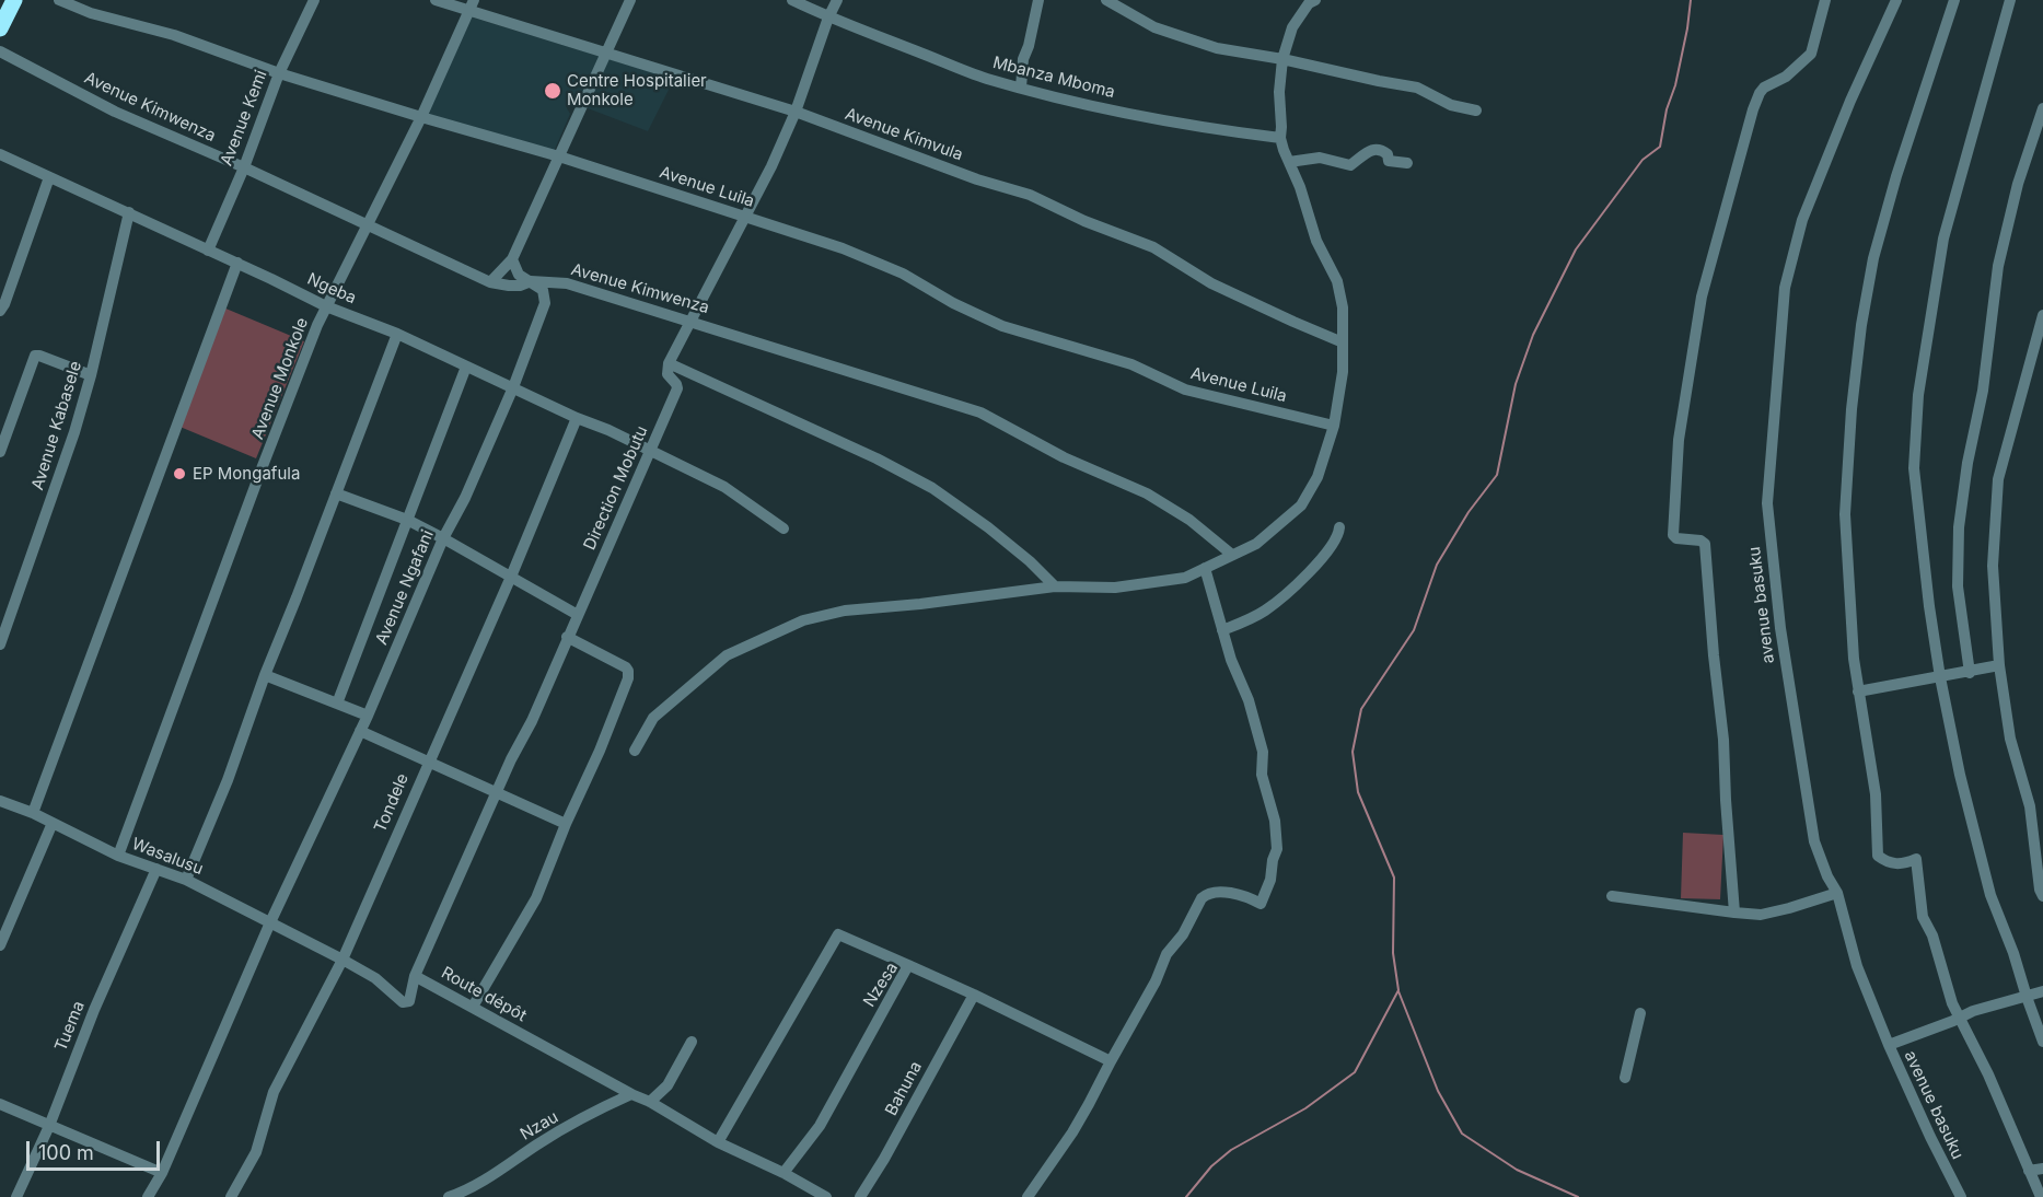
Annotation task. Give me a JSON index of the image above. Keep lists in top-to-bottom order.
{
  "streets": {
    "street": [
      "Mbanza Mboma",
      "Avenue Kimwenza",
      "Avenue Kemi",
      "Avenue Kimvula",
      "Avenue Luila",
      "Ngeba",
      "Avenue Monkole",
      "Avenue Kabasele",
      "Direction Mobutu",
      "Avenue Ngafani",
      "avenue basuku",
      "Tondele",
      "Wasalusu",
      "Nzesa",
      "Route dépôt",
      "Tuema",
      "Bahuna",
      "Nzau"
    ]
  },
  "crossings": [
    ["Avenue Kimwenza", "Avenue Kemi"],
    ["Avenue Kimwenza", "Avenue Monkole"],
    ["Avenue Kimwenza", "Avenue Ngafani"],
    ["Avenue Kemi", "Avenue Luila"],
    ["Avenue Kemi", "Ngeba"],
    ["Avenue Kimvula", "Avenue Monkole"],
    ["Avenue Luila", "Avenue Monkole"],
    ["Ngeba", "Avenue Monkole"],
    ["Ngeba", "Avenue Kabasele"],
    ["Ngeba", "Direction Mobutu"],
    ["Ngeba", "Avenue Ngafani"],
    ["Ngeba", "Tondele"],
    ["Avenue Monkole", "Wasalusu"],
    ["Direction Mobutu", "Route dépôt"],
    ["Avenue Ngafani", "Wasalusu"],
    ["Avenue Ngafani", "Route dépôt"],
    ["Tondele", "Route dépôt"],
    ["Wasalusu", "Route dépôt"],
    ["Wasalusu", "Tuema"],
    ["Nzesa", "Bahuna"],
    ["Route dépôt", "Nzau"]
  ],
  "places": ["Centre Hospitalier Monkole", "EP Mongafula"],
  "scale_bar": "100 m"
}
